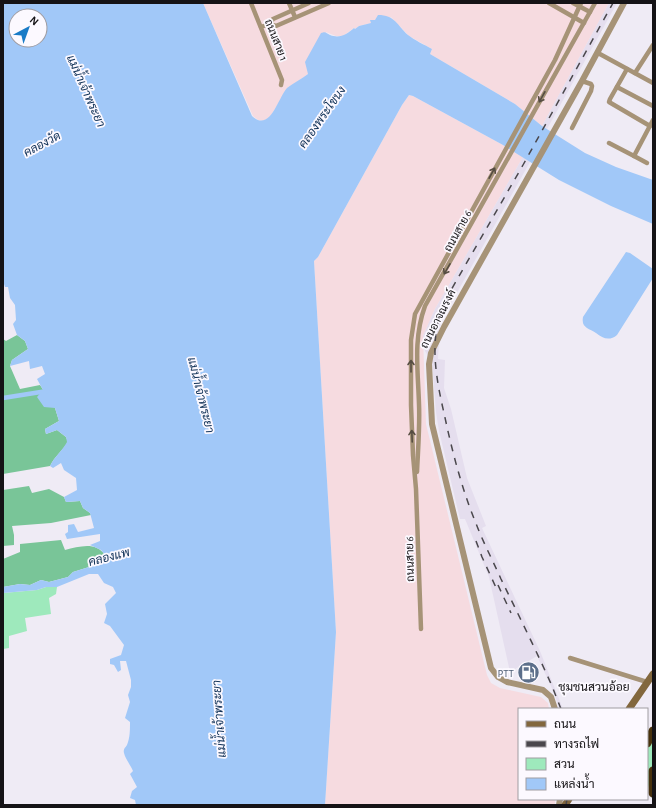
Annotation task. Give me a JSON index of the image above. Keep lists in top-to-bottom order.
{
  "streets": {
    "street": ["ถนนสาย 1", "ถนนสาย 6", "ถนนอาจณรงค์"]
  },
  "districts": ["ชุมชนสวนอ้อย"],
  "water": [
    "แม่น้ำเจ้าพระยา",
    "คลองพระโขนง",
    "คลองวัด",
    "คลองแพ"
  ],
  "places": {
    "fuel station": ["PTT"]
  },
  "legend": [
    "ถนน",
    "ทางรถไฟ",
    "สวน",
    "แหล่งน้ำ"
  ],
  "north": "top right"
}
